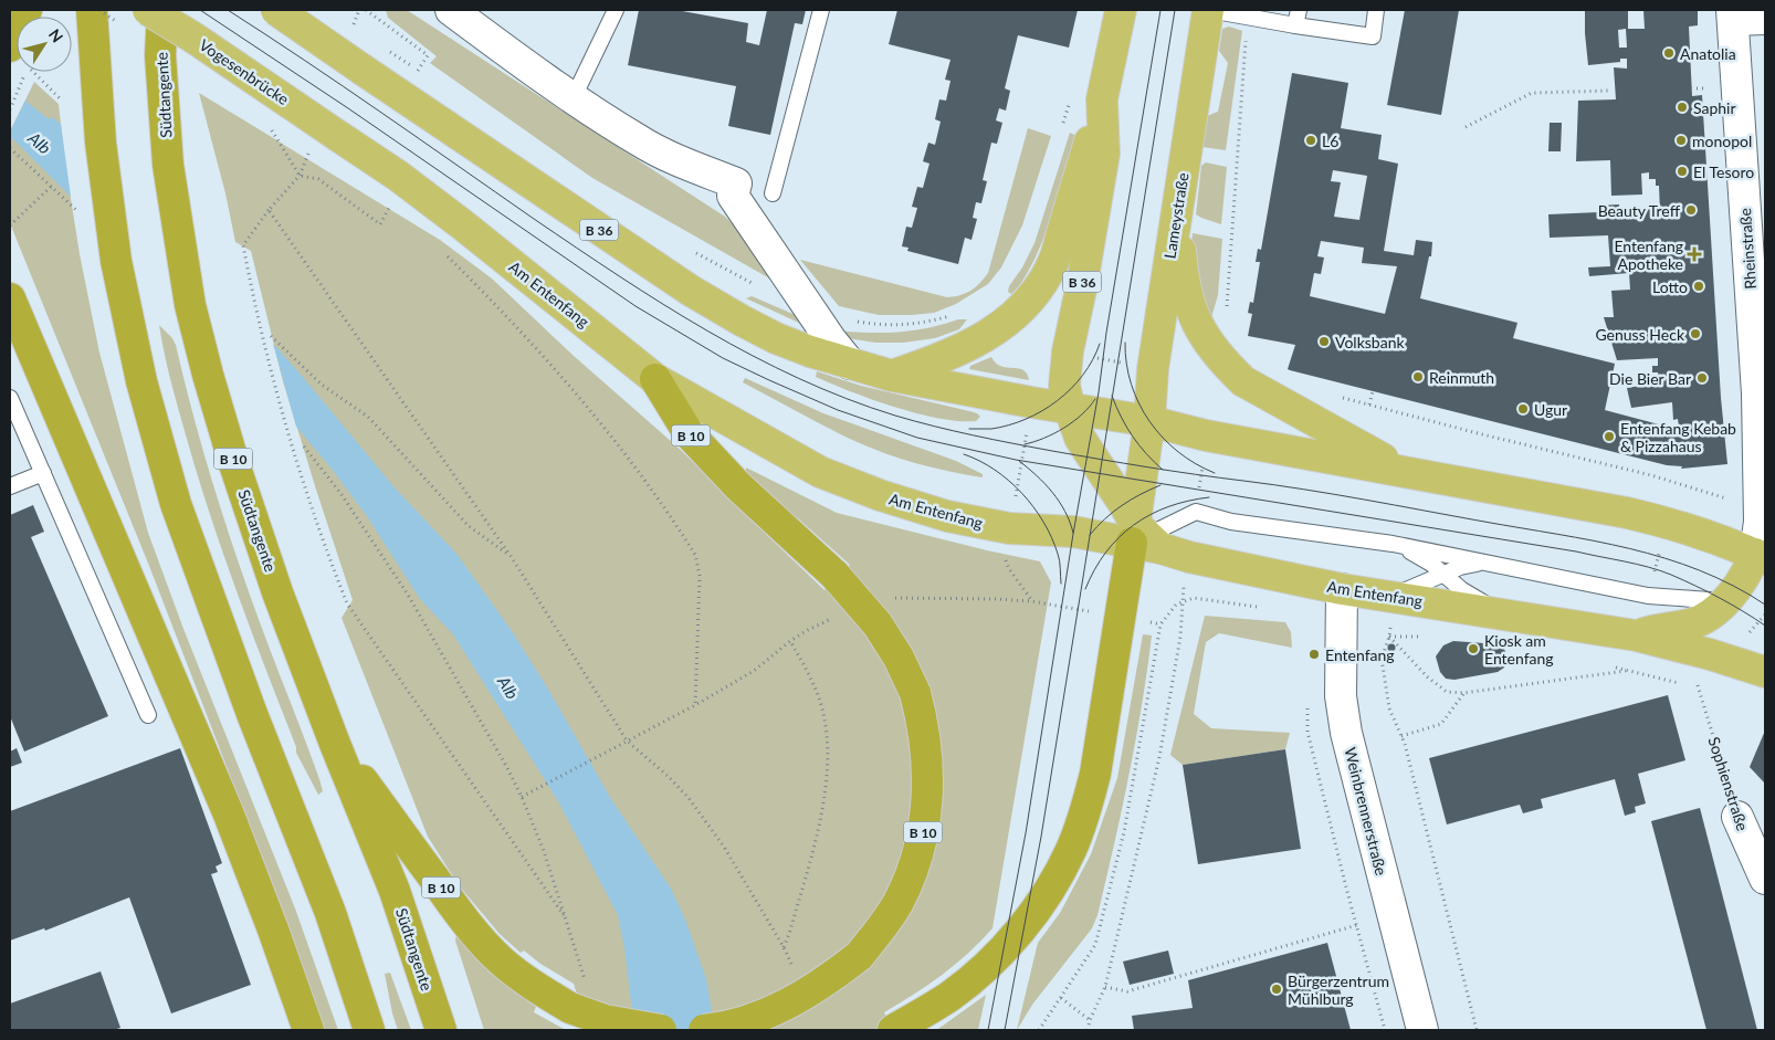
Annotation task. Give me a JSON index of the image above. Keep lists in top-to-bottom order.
{
  "streets": {
    "highway": ["Südtangente", "B 10"],
    "main road": [
      "Vogesenbrücke",
      "Lameystraße",
      "B 36",
      "Am Entenfang"
    ],
    "street": ["Rheinstraße", "Sophienstraße", "Weinbrennerstraße"]
  },
  "crossings": [
    ["Vogesenbrücke", "Am Entenfang"],
    ["Südtangente", "B 10"],
    ["Lameystraße", "Am Entenfang"],
    ["Am Entenfang", "B 10"],
    ["Am Entenfang", "Weinbrennerstraße"]
  ],
  "water": ["Alb"],
  "places": {
    "other": [
      "Anatolia",
      "Saphir",
      "L6",
      "monopol",
      "El Tesoro",
      "Beauty Treff",
      "Lotto",
      "Genuss Heck",
      "Volksbank",
      "Reinmuth",
      "Die Bier Bar",
      "Ugur",
      "Entenfang Kebab & Pizzahaus",
      "Kiosk am Entenfang",
      "Entenfang",
      "Bürgerzentrum Mühlburg"
    ],
    "health": ["Entenfang Apotheke"]
  },
  "north": "top right"
}
